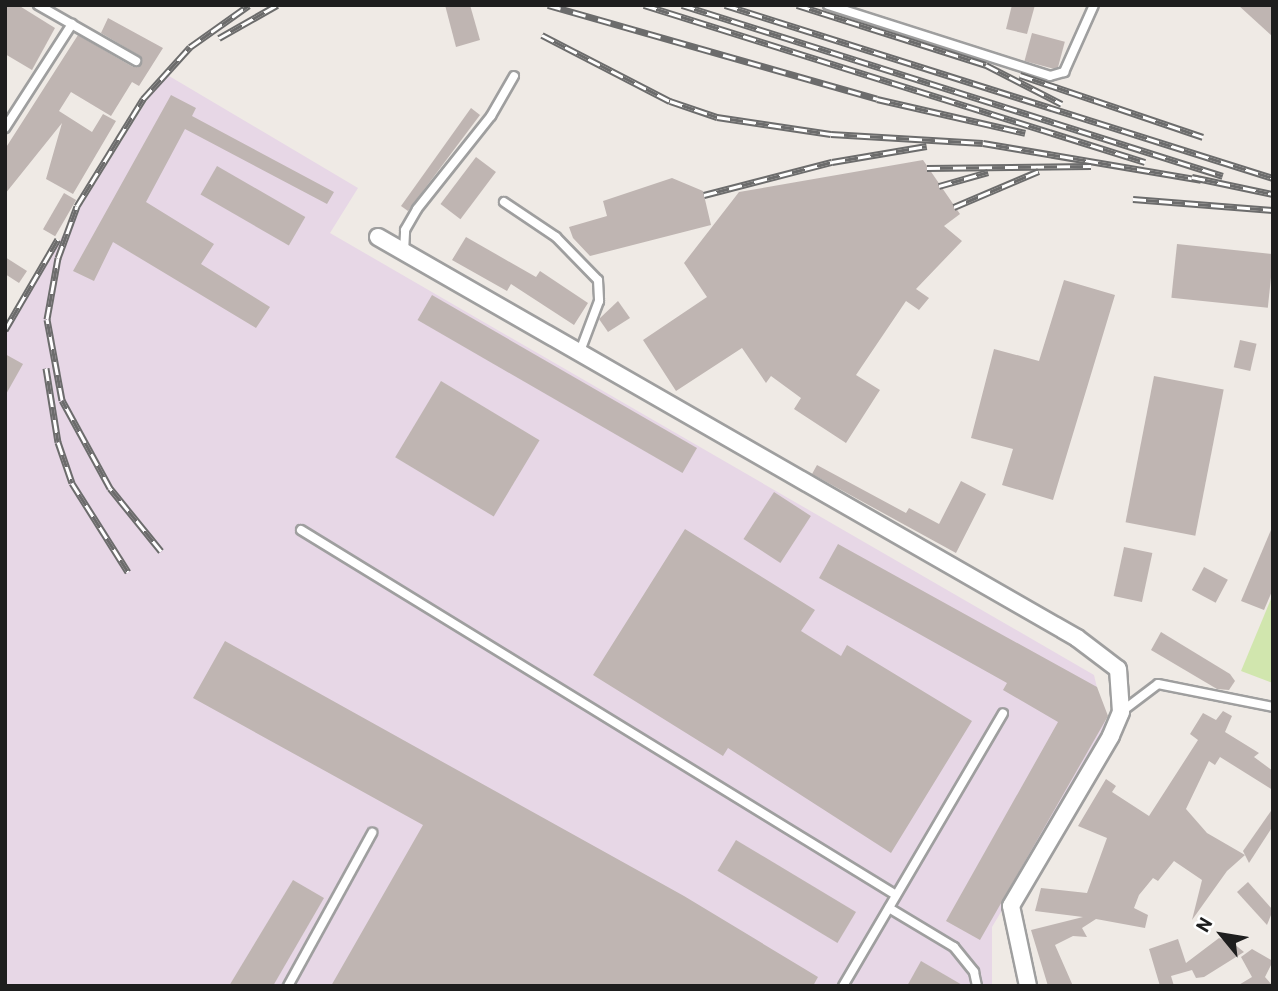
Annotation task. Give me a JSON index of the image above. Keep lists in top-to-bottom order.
{
  "north": "top left"
}
